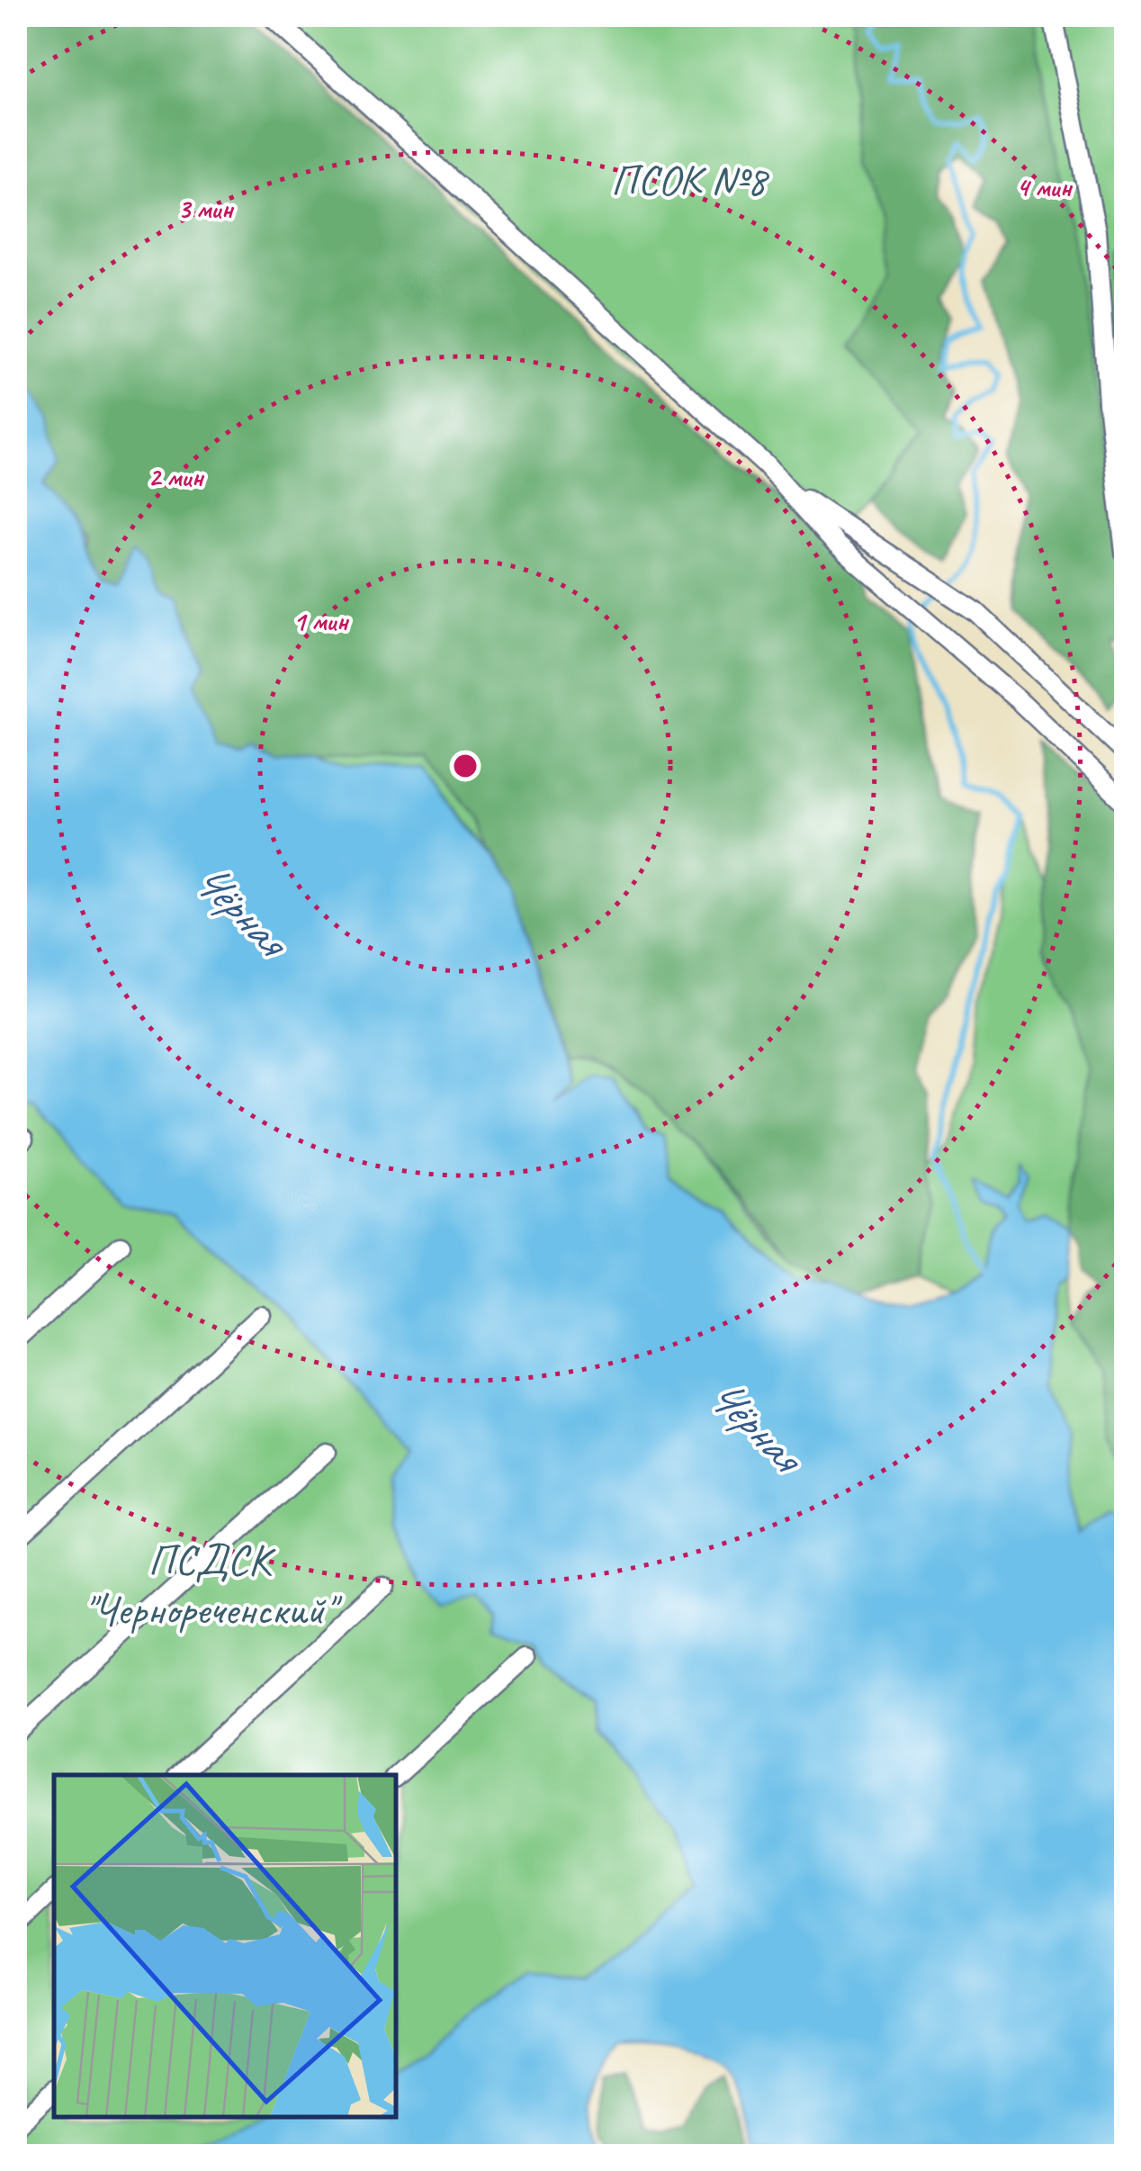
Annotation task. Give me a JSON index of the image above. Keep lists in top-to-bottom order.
{
  "water": ["Чёрная"],
  "parks": ["ПСОК №8", "ПСДСК \"Чернореченский\""],
  "rings": [
    "4 мин",
    "3 мин",
    "2 мин",
    "1 мин"
  ]
}
